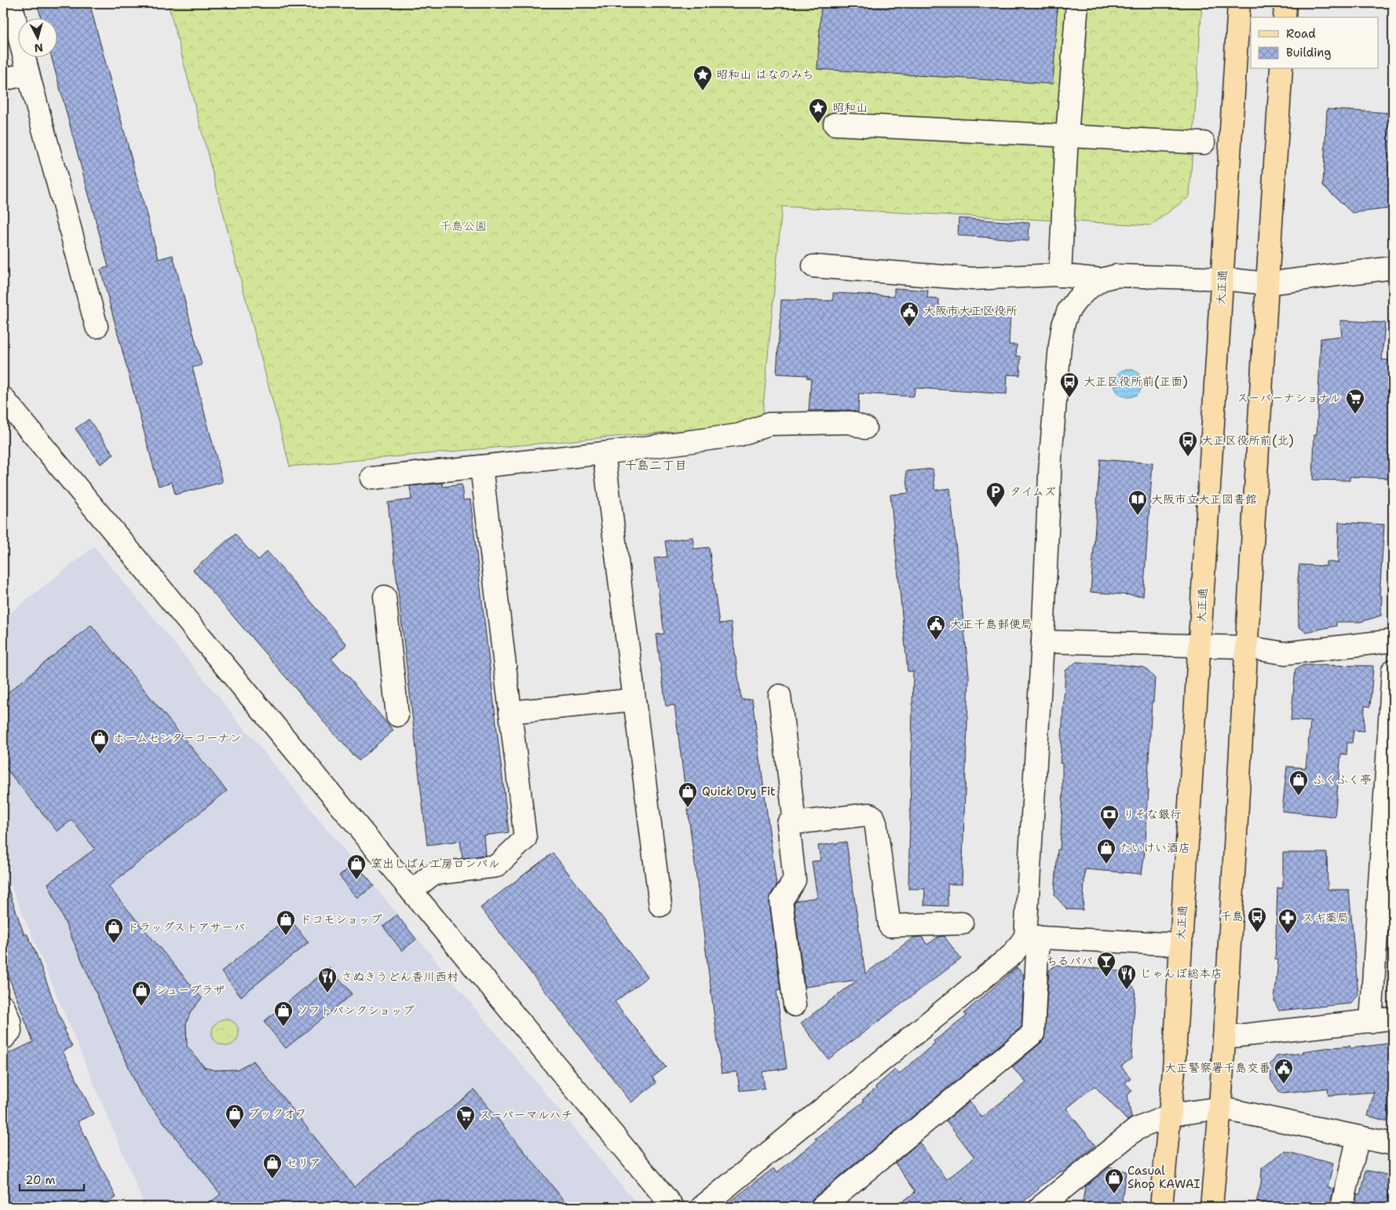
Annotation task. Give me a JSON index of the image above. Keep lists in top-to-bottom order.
{
  "streets": {
    "main road": ["大正通"]
  },
  "districts": ["千島二丁目"],
  "parks": ["千島公園"],
  "places": {
    "place": ["昭和山 はなのみち", "昭和山"],
    "public building": ["大阪市大正区役所", "大正千島郵便局", "大正警察署千島交番"],
    "bus stop": ["大正区役所前(正面)", "大正区役所前(北)", "千島"],
    "supermarket": ["スーパーナショナル", "スーパーマルハチ"],
    "parking": ["タイムズ"],
    "library": ["大阪市立大正図書館"],
    "shop": [
      "ホームセンターコーナン",
      "ふくふく亭",
      "Quick Dry Fit",
      "たいけい酒店",
      "窯出しぱん工房ロンパル",
      "ドコモショップ",
      "ドラッグストアサーバ",
      "シュープラザ",
      "ソフトバンクショップ",
      "ブックオフ",
      "セリア",
      "Casual Shop KAWAI"
    ],
    "bank": ["りそな銀行"],
    "pharmacy": ["スギ薬局"],
    "bar": ["ちるパパ"],
    "restaurant": ["じゃんぼ総本店", "さぬきうどん香川西村"]
  },
  "legend": ["Road", "Building"],
  "scale_bar": "20 m",
  "north": "bottom"
}
